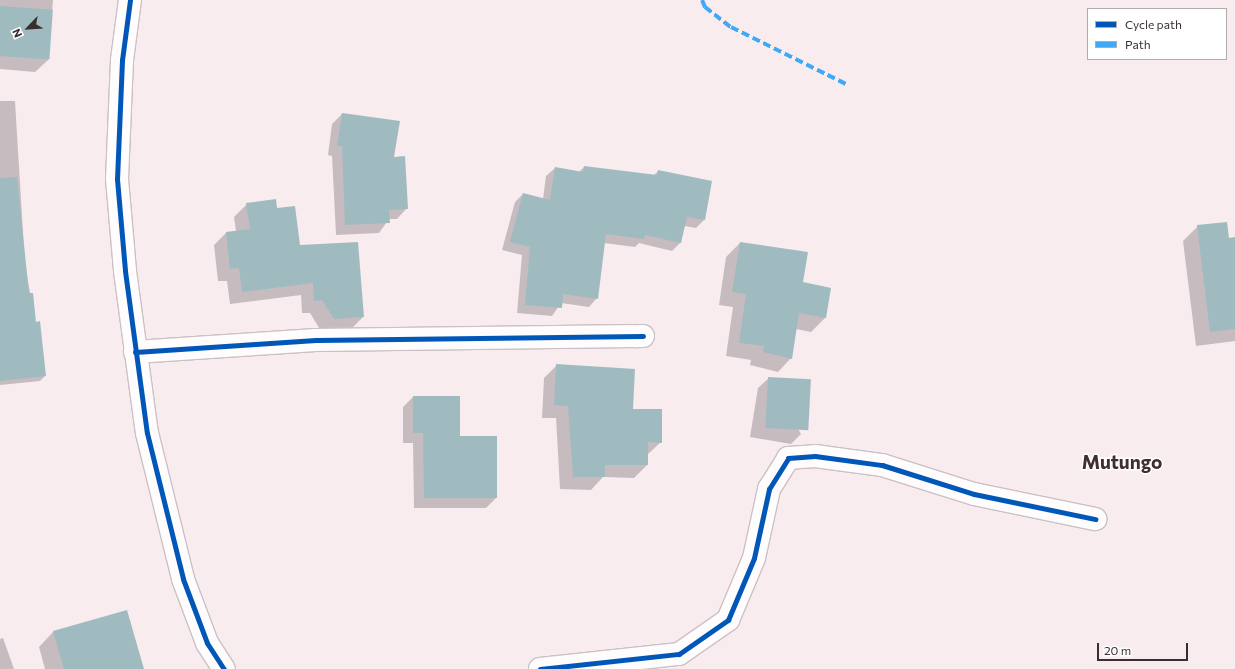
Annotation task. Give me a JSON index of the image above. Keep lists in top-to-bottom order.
{
  "districts": ["Mutungo"],
  "legend": ["Cycle path", "Path"],
  "scale_bar": "20 m",
  "north": "bottom left"
}
